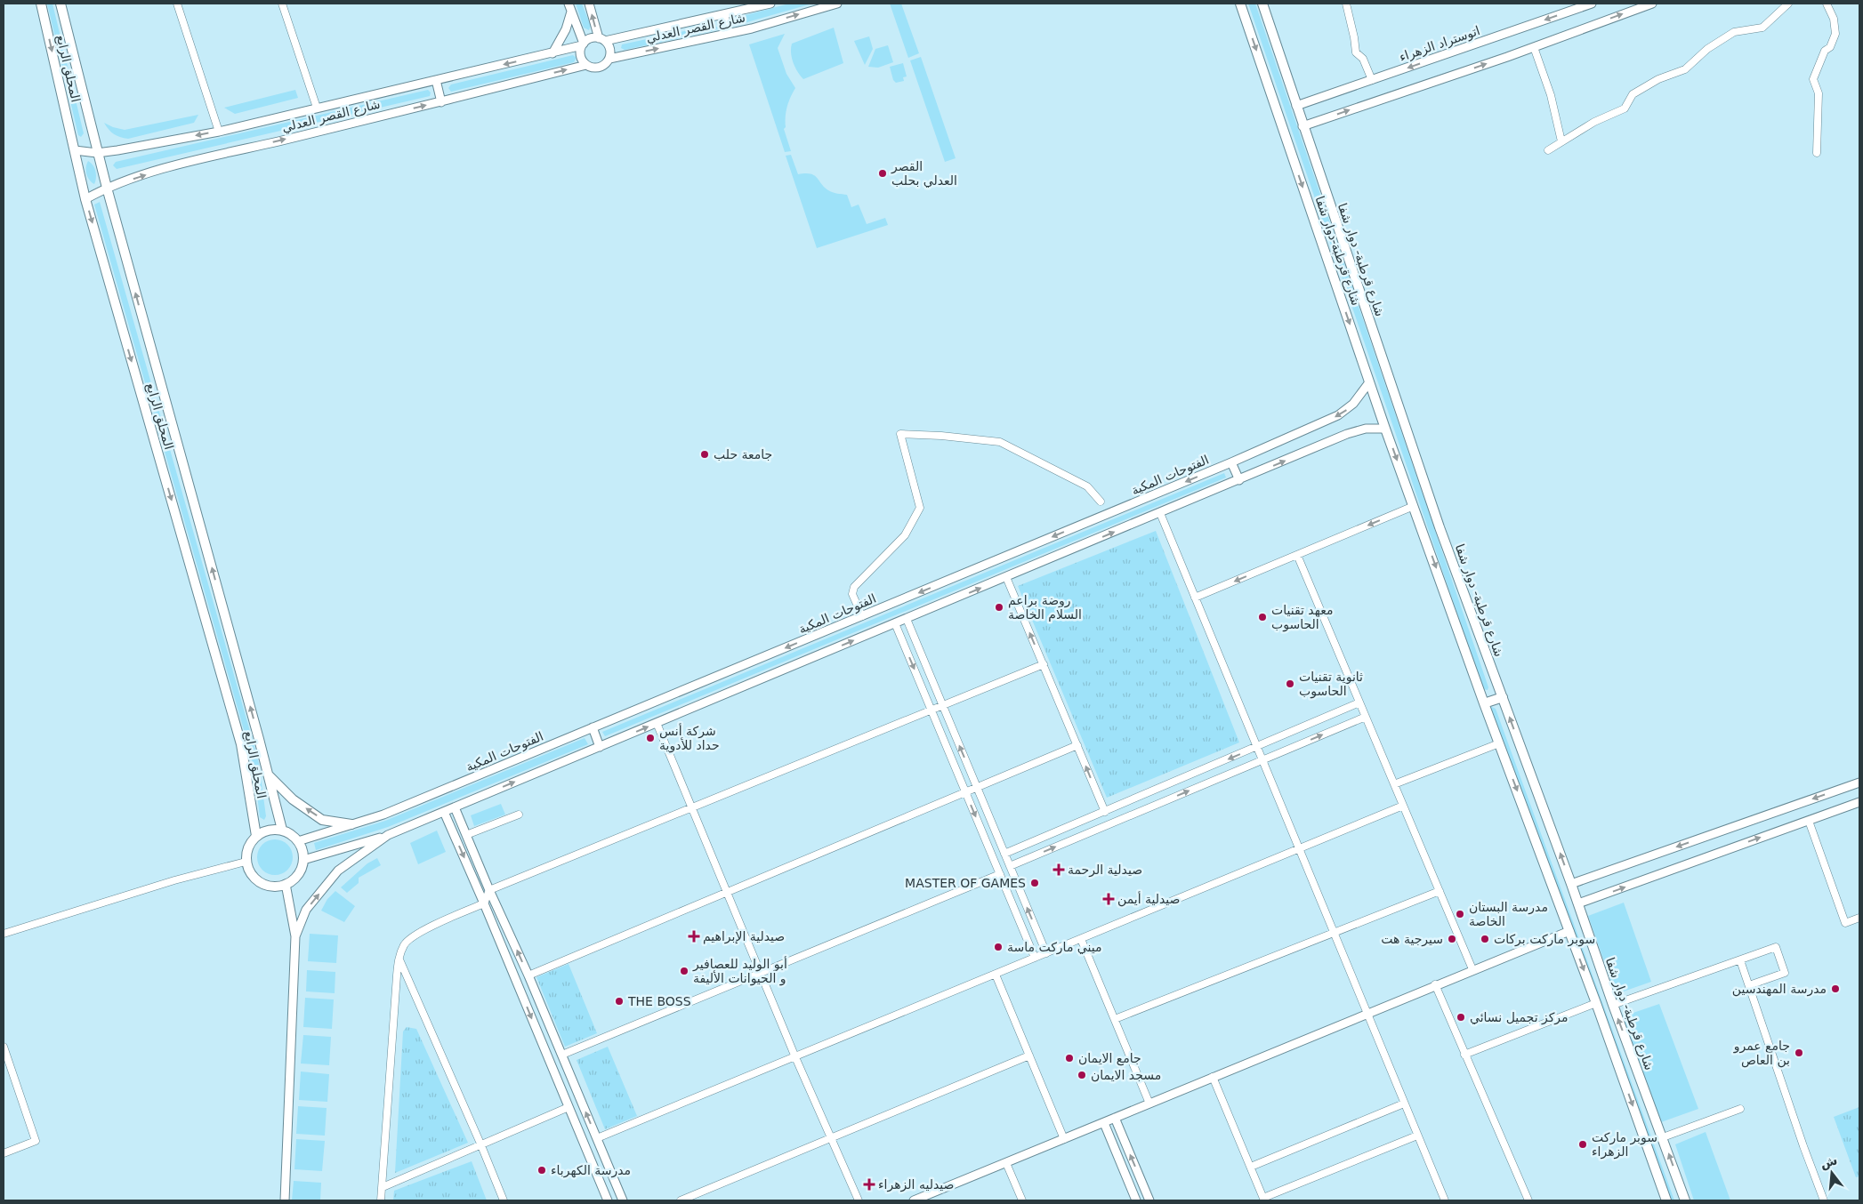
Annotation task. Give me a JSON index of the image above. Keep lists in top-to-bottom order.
{
  "streets": {
    "main road": ["المحلق الرابع", "شارع قرطبة-دوار شفا", "شارع قرطبة- دوار شفا"],
    "street": ["شارع القصر العدلي", "اتوستراد الزهراء", "الفتوحات المكية"]
  },
  "crossings": [
    ["شارع القصر العدلي", "المحلق الرابع"],
    ["اتوستراد الزهراء", "شارع قرطبة- دوار شفا"],
    ["المحلق الرابع", "الفتوحات المكية"],
    ["شارع قرطبة-دوار شفا", "الفتوحات المكية"]
  ],
  "one_way": ["شارع قرطبة-دوار شفا"],
  "places": {
    "other": [
      "القصر العدلي بحلب",
      "جامعة حلب",
      "روضة براعم السلام الخاصة",
      "معهد تقنيات الحاسوب",
      "ثانوية تقنيات الحاسوب",
      "شركة أنس حداد للأدوية",
      "MASTER OF GAMES",
      "مدرسة البستان الخاصة",
      "سيرجية هت",
      "سوبر ماركت بركات",
      "ميني ماركت ماسة",
      "أبو الوليد للعصافير و الحيوانات الأليفة",
      "مدرسة المهندسين",
      "THE BOSS",
      "مركز تجميل نسائي",
      "جامع عمرو بن العاص",
      "جامع الايمان",
      "مسجد الايمان",
      "سوبر ماركت الزهراء",
      "مدرسة الكهرباء"
    ],
    "health": [
      "صيدلية الرحمة",
      "صيدلية أيمن",
      "صيدلية الإبراهيم",
      "صيدليه الزهراء"
    ]
  },
  "north": "top"
}
